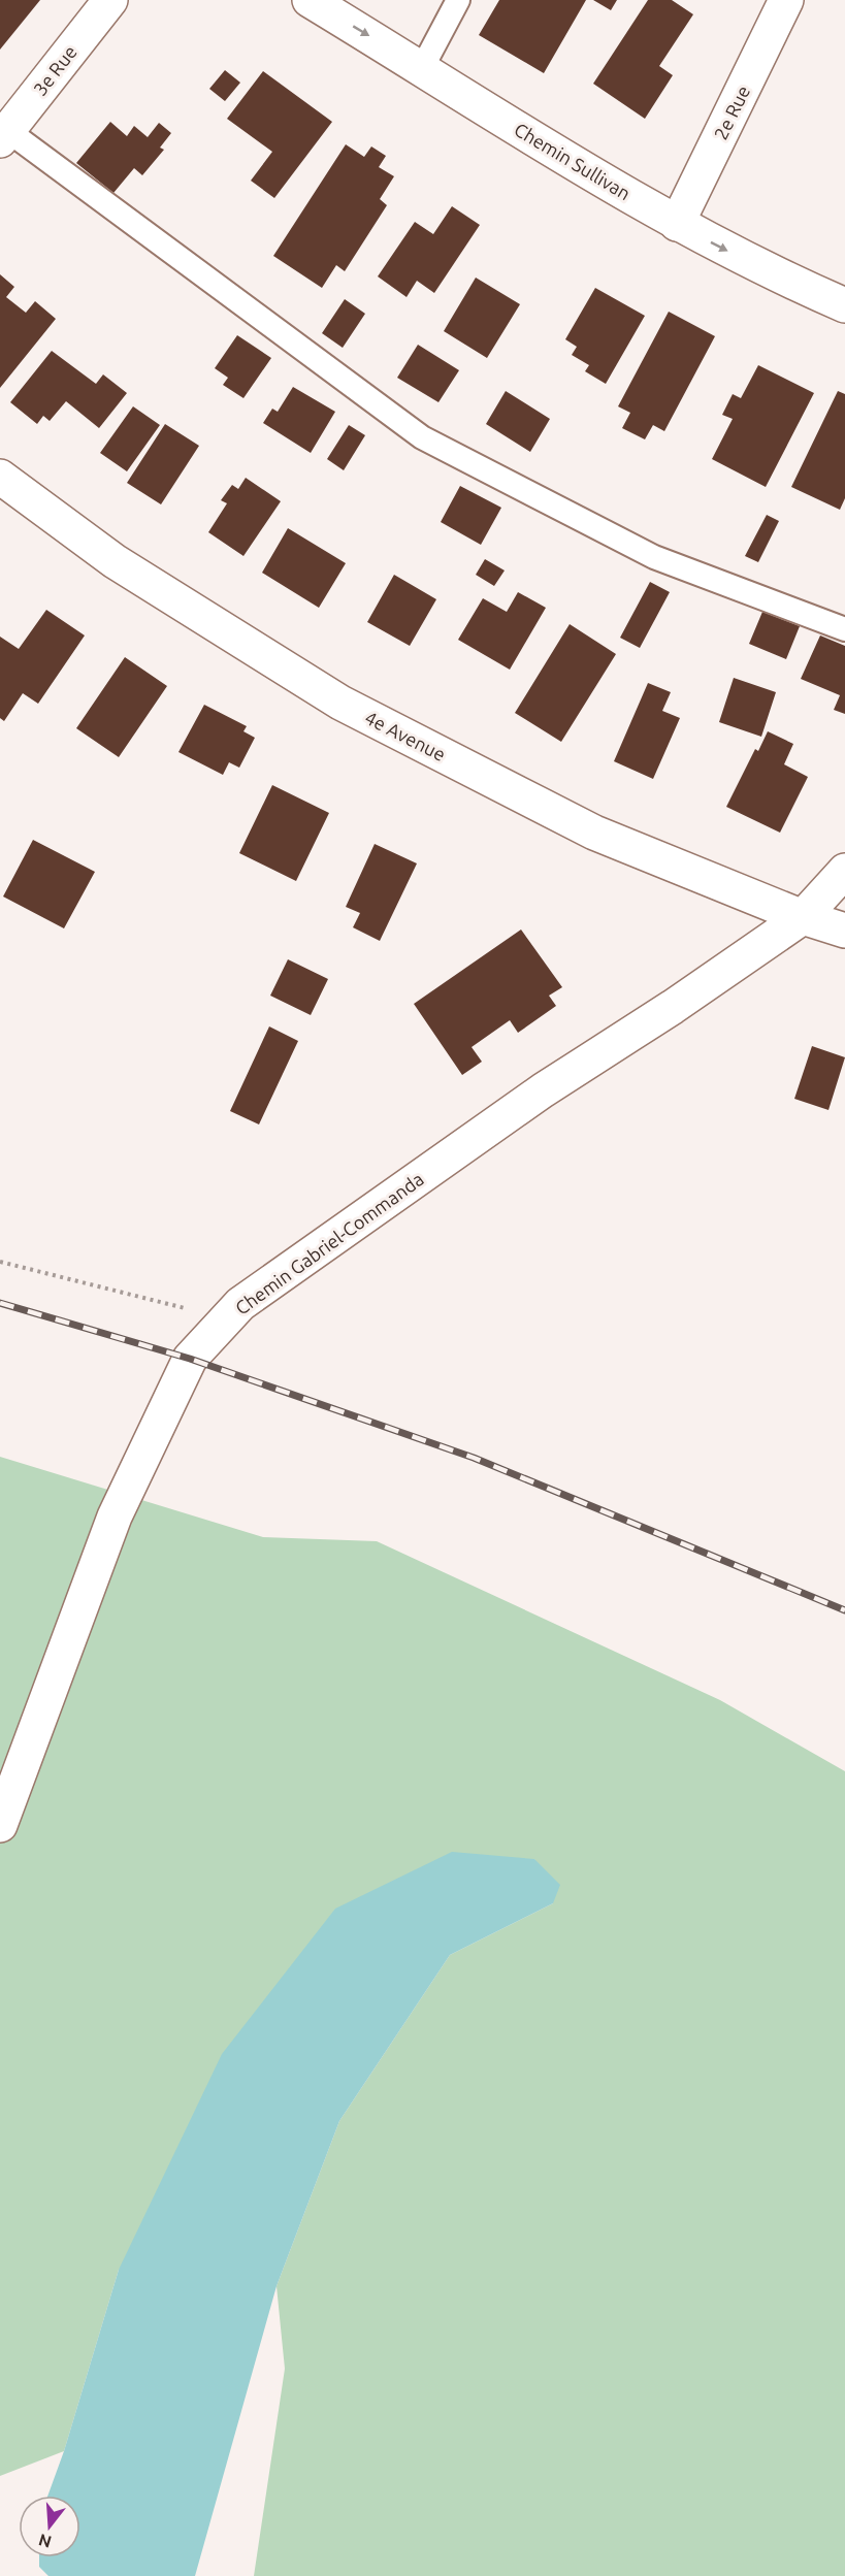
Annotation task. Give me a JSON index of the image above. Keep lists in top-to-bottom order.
{
  "streets": {
    "street": [
      "3e Rue",
      "2e Rue",
      "Chemin Sullivan",
      "4e Avenue",
      "Chemin Gabriel-Commanda"
    ]
  },
  "crossings": [
    ["2e Rue", "Chemin Sullivan"],
    ["4e Avenue", "Chemin Gabriel-Commanda"]
  ],
  "one_way": ["Chemin Sullivan"],
  "north": "bottom"
}
